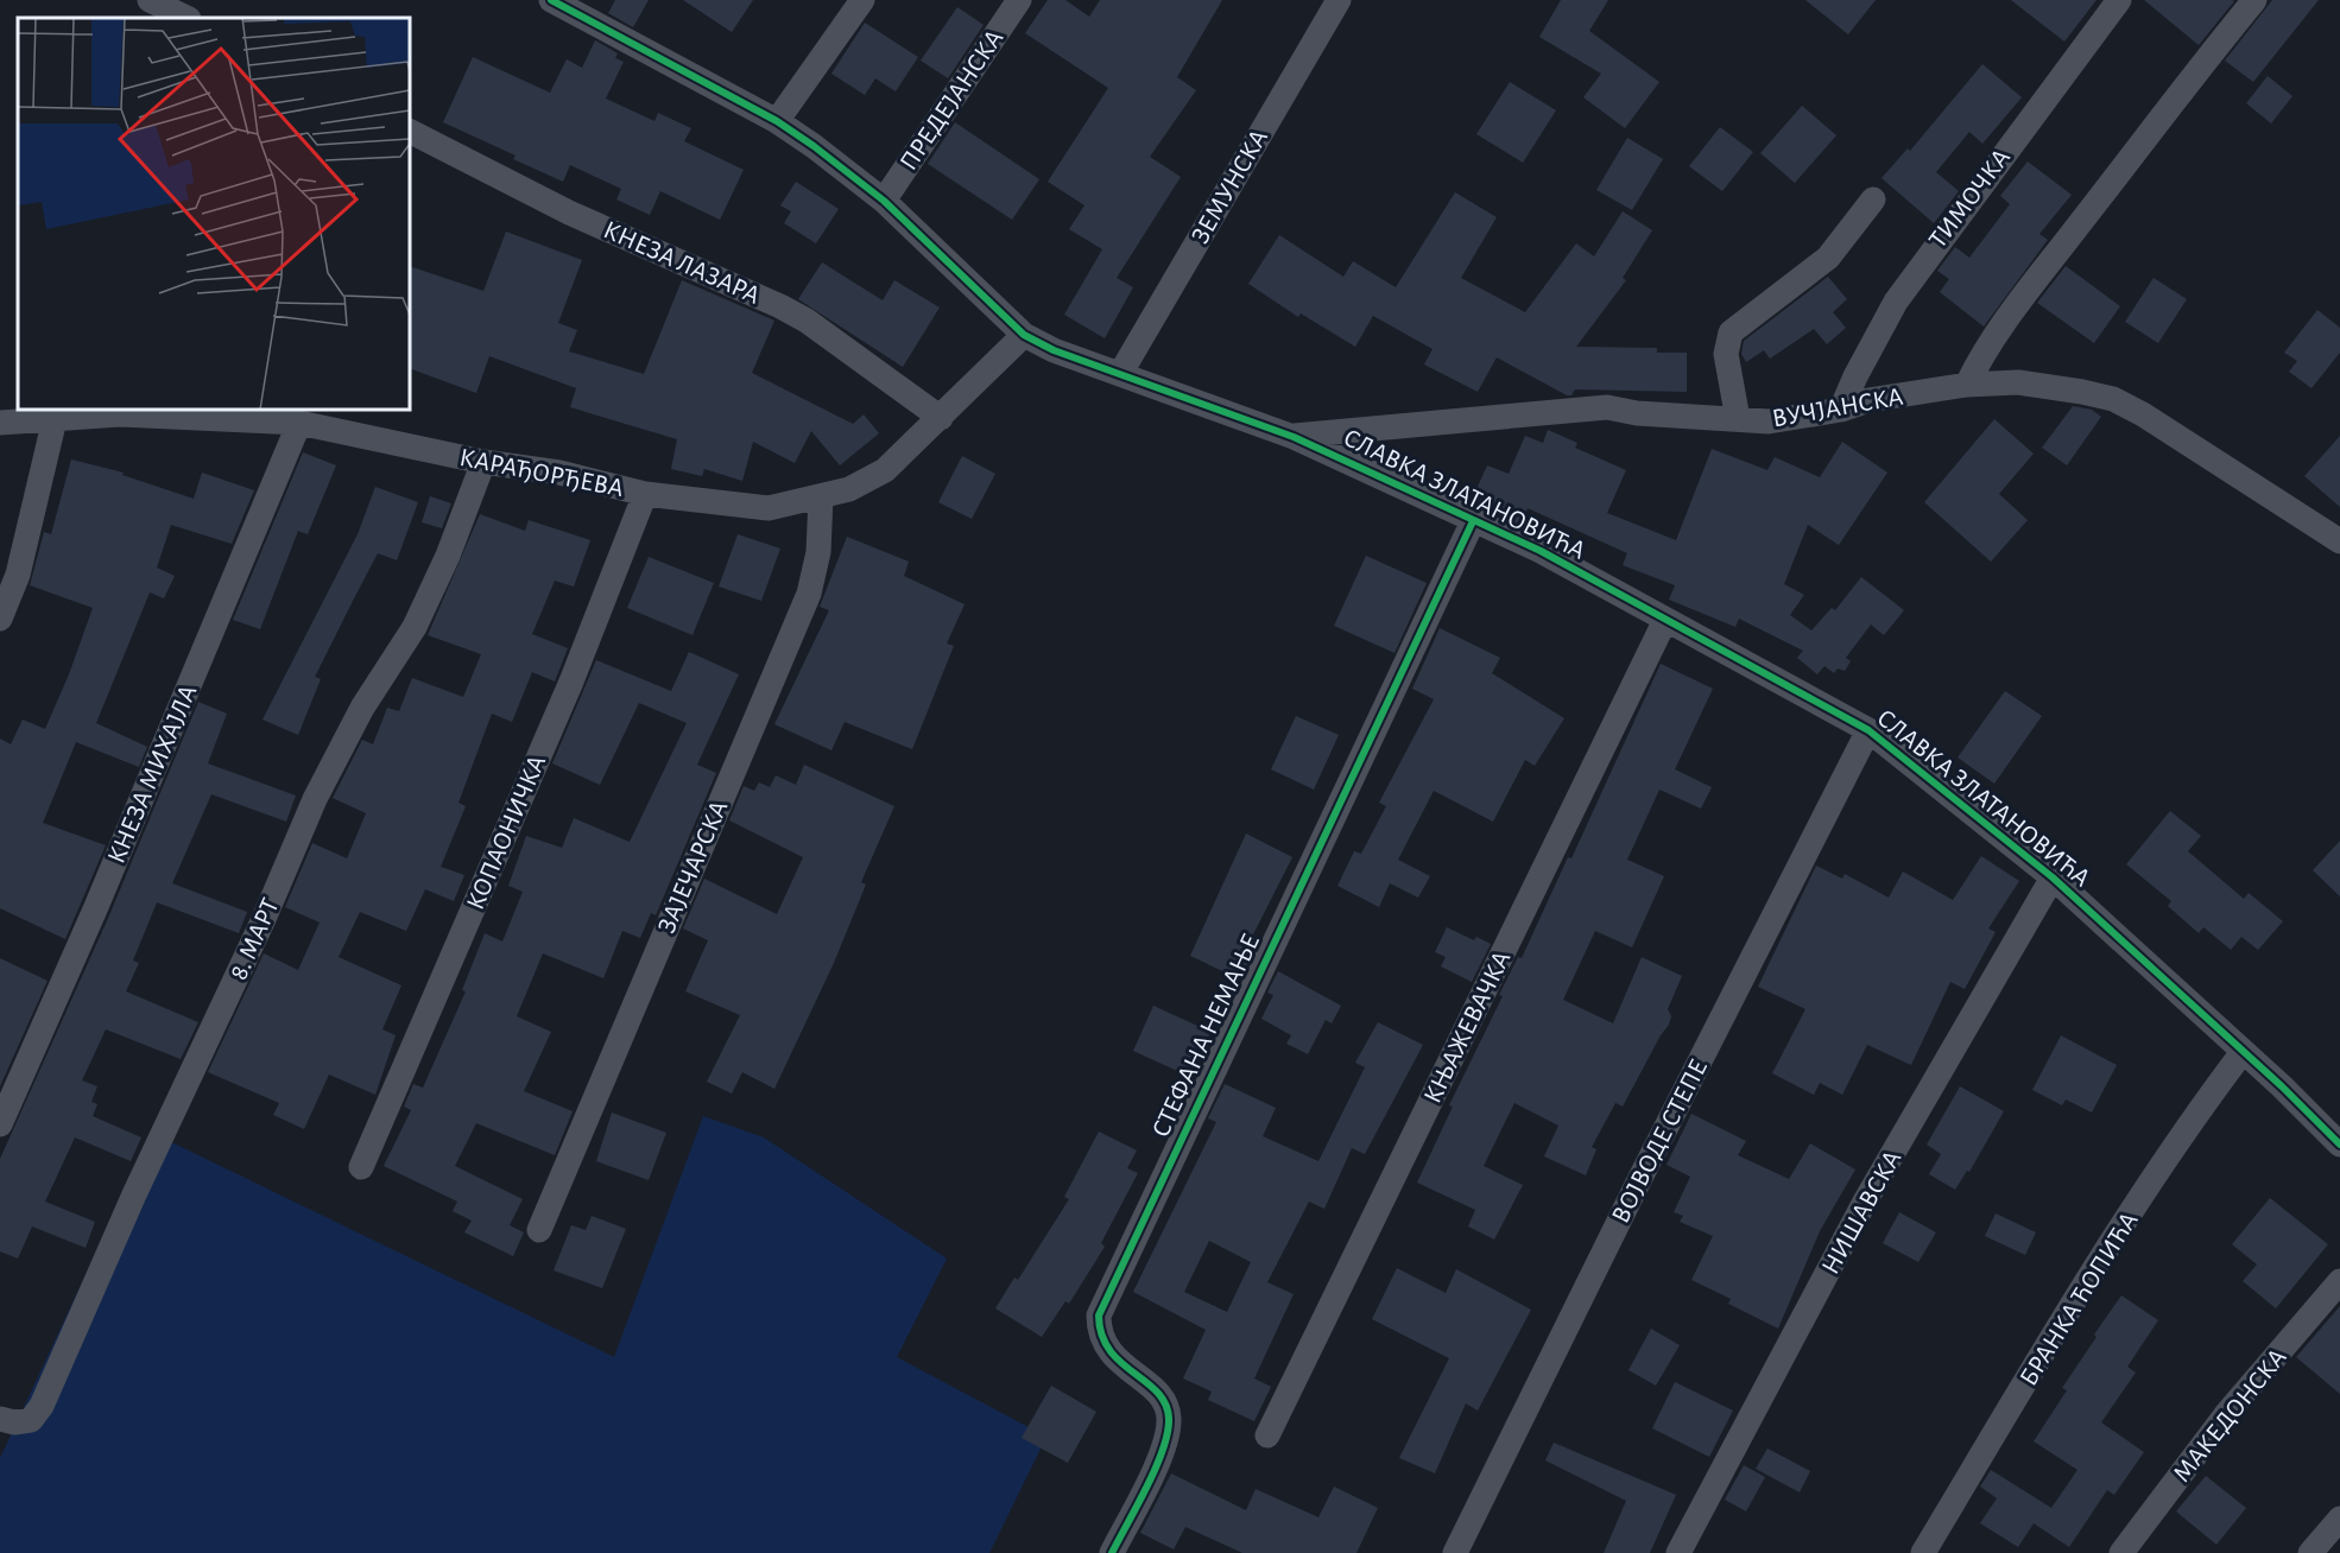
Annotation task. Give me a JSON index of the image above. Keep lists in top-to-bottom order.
{
  "streets": {
    "street": [
      "ПРЕДЕЈАНСКА",
      "ЗЕМУНСКА",
      "ТИМОЧКА",
      "КНЕЗА ЛАЗАРА",
      "ВУЧЈАНСКА",
      "КАРАЂОРЂЕВА",
      "СЛАВКА ЗЛАТАНОВИЋА",
      "КНЕЗА МИХАЈЛА",
      "КОПАОНИЧКА",
      "ЗАЈЕЧАРСКА",
      "8. МАРТ",
      "КЊАЖЕВАЧКА",
      "СТЕФАНА НЕМАЊЕ",
      "ВОЈВОДЕ СТЕПЕ",
      "НИШАВСКА",
      "БРАНКА ЋОПИЋА",
      "МАКЕДОНСКА"
    ]
  },
  "crossings": [
    ["ПРЕДЕЈАНСКА", "СЛАВКА ЗЛАТАНОВИЋА"],
    ["ЗЕМУНСКА", "СЛАВКА ЗЛАТАНОВИЋА"],
    ["ТИМОЧКА", "ВУЧЈАНСКА"],
    ["КНЕЗА ЛАЗАРА", "КАРАЂОРЂЕВА"],
    ["ВУЧЈАНСКА", "СЛАВКА ЗЛАТАНОВИЋА"],
    ["КАРАЂОРЂЕВА", "СЛАВКА ЗЛАТАНОВИЋА"],
    ["КАРАЂОРЂЕВА", "КНЕЗА МИХАЈЛА"],
    ["КАРАЂОРЂЕВА", "КОПАОНИЧКА"],
    ["КАРАЂОРЂЕВА", "ЗАЈЕЧАРСКА"],
    ["КАРАЂОРЂЕВА", "8. МАРТ"],
    ["СЛАВКА ЗЛАТАНОВИЋА", "КЊАЖЕВАЧКА"],
    ["СЛАВКА ЗЛАТАНОВИЋА", "СТЕФАНА НЕМАЊЕ"],
    ["СЛАВКА ЗЛАТАНОВИЋА", "ВОЈВОДЕ СТЕПЕ"],
    ["СЛАВКА ЗЛАТАНОВИЋА", "НИШАВСКА"],
    ["СЛАВКА ЗЛАТАНОВИЋА", "БРАНКА ЋОПИЋА"]
  ]
}
